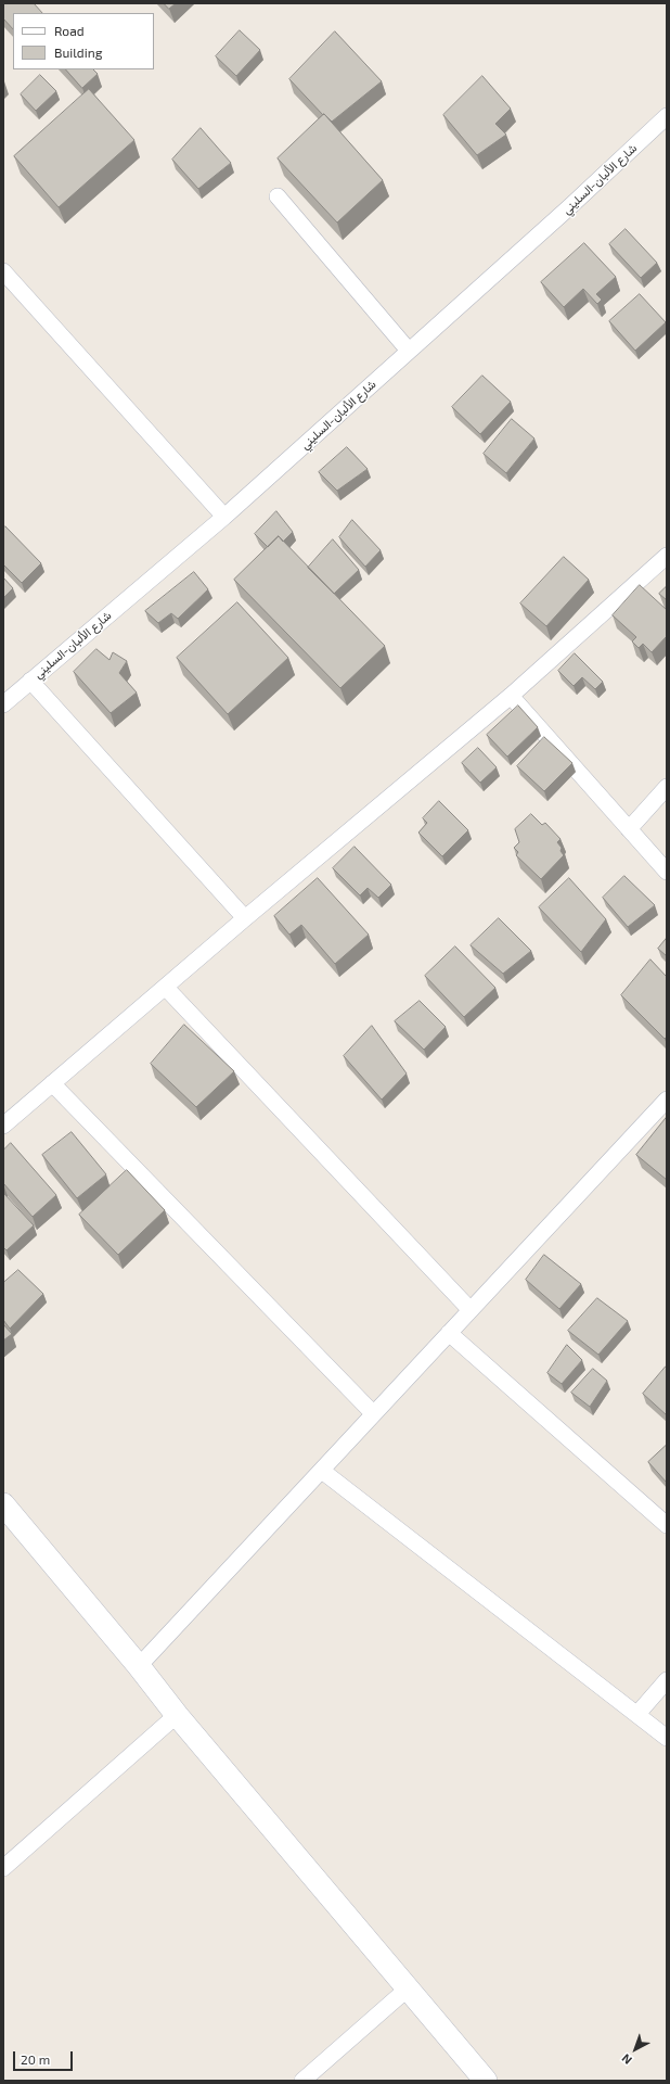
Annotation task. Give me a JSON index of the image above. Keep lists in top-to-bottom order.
{
  "streets": {
    "street": ["شارع الألبان-السليني"]
  },
  "legend": ["Road", "Building"],
  "scale_bar": "20 m",
  "north": "bottom left"
}
